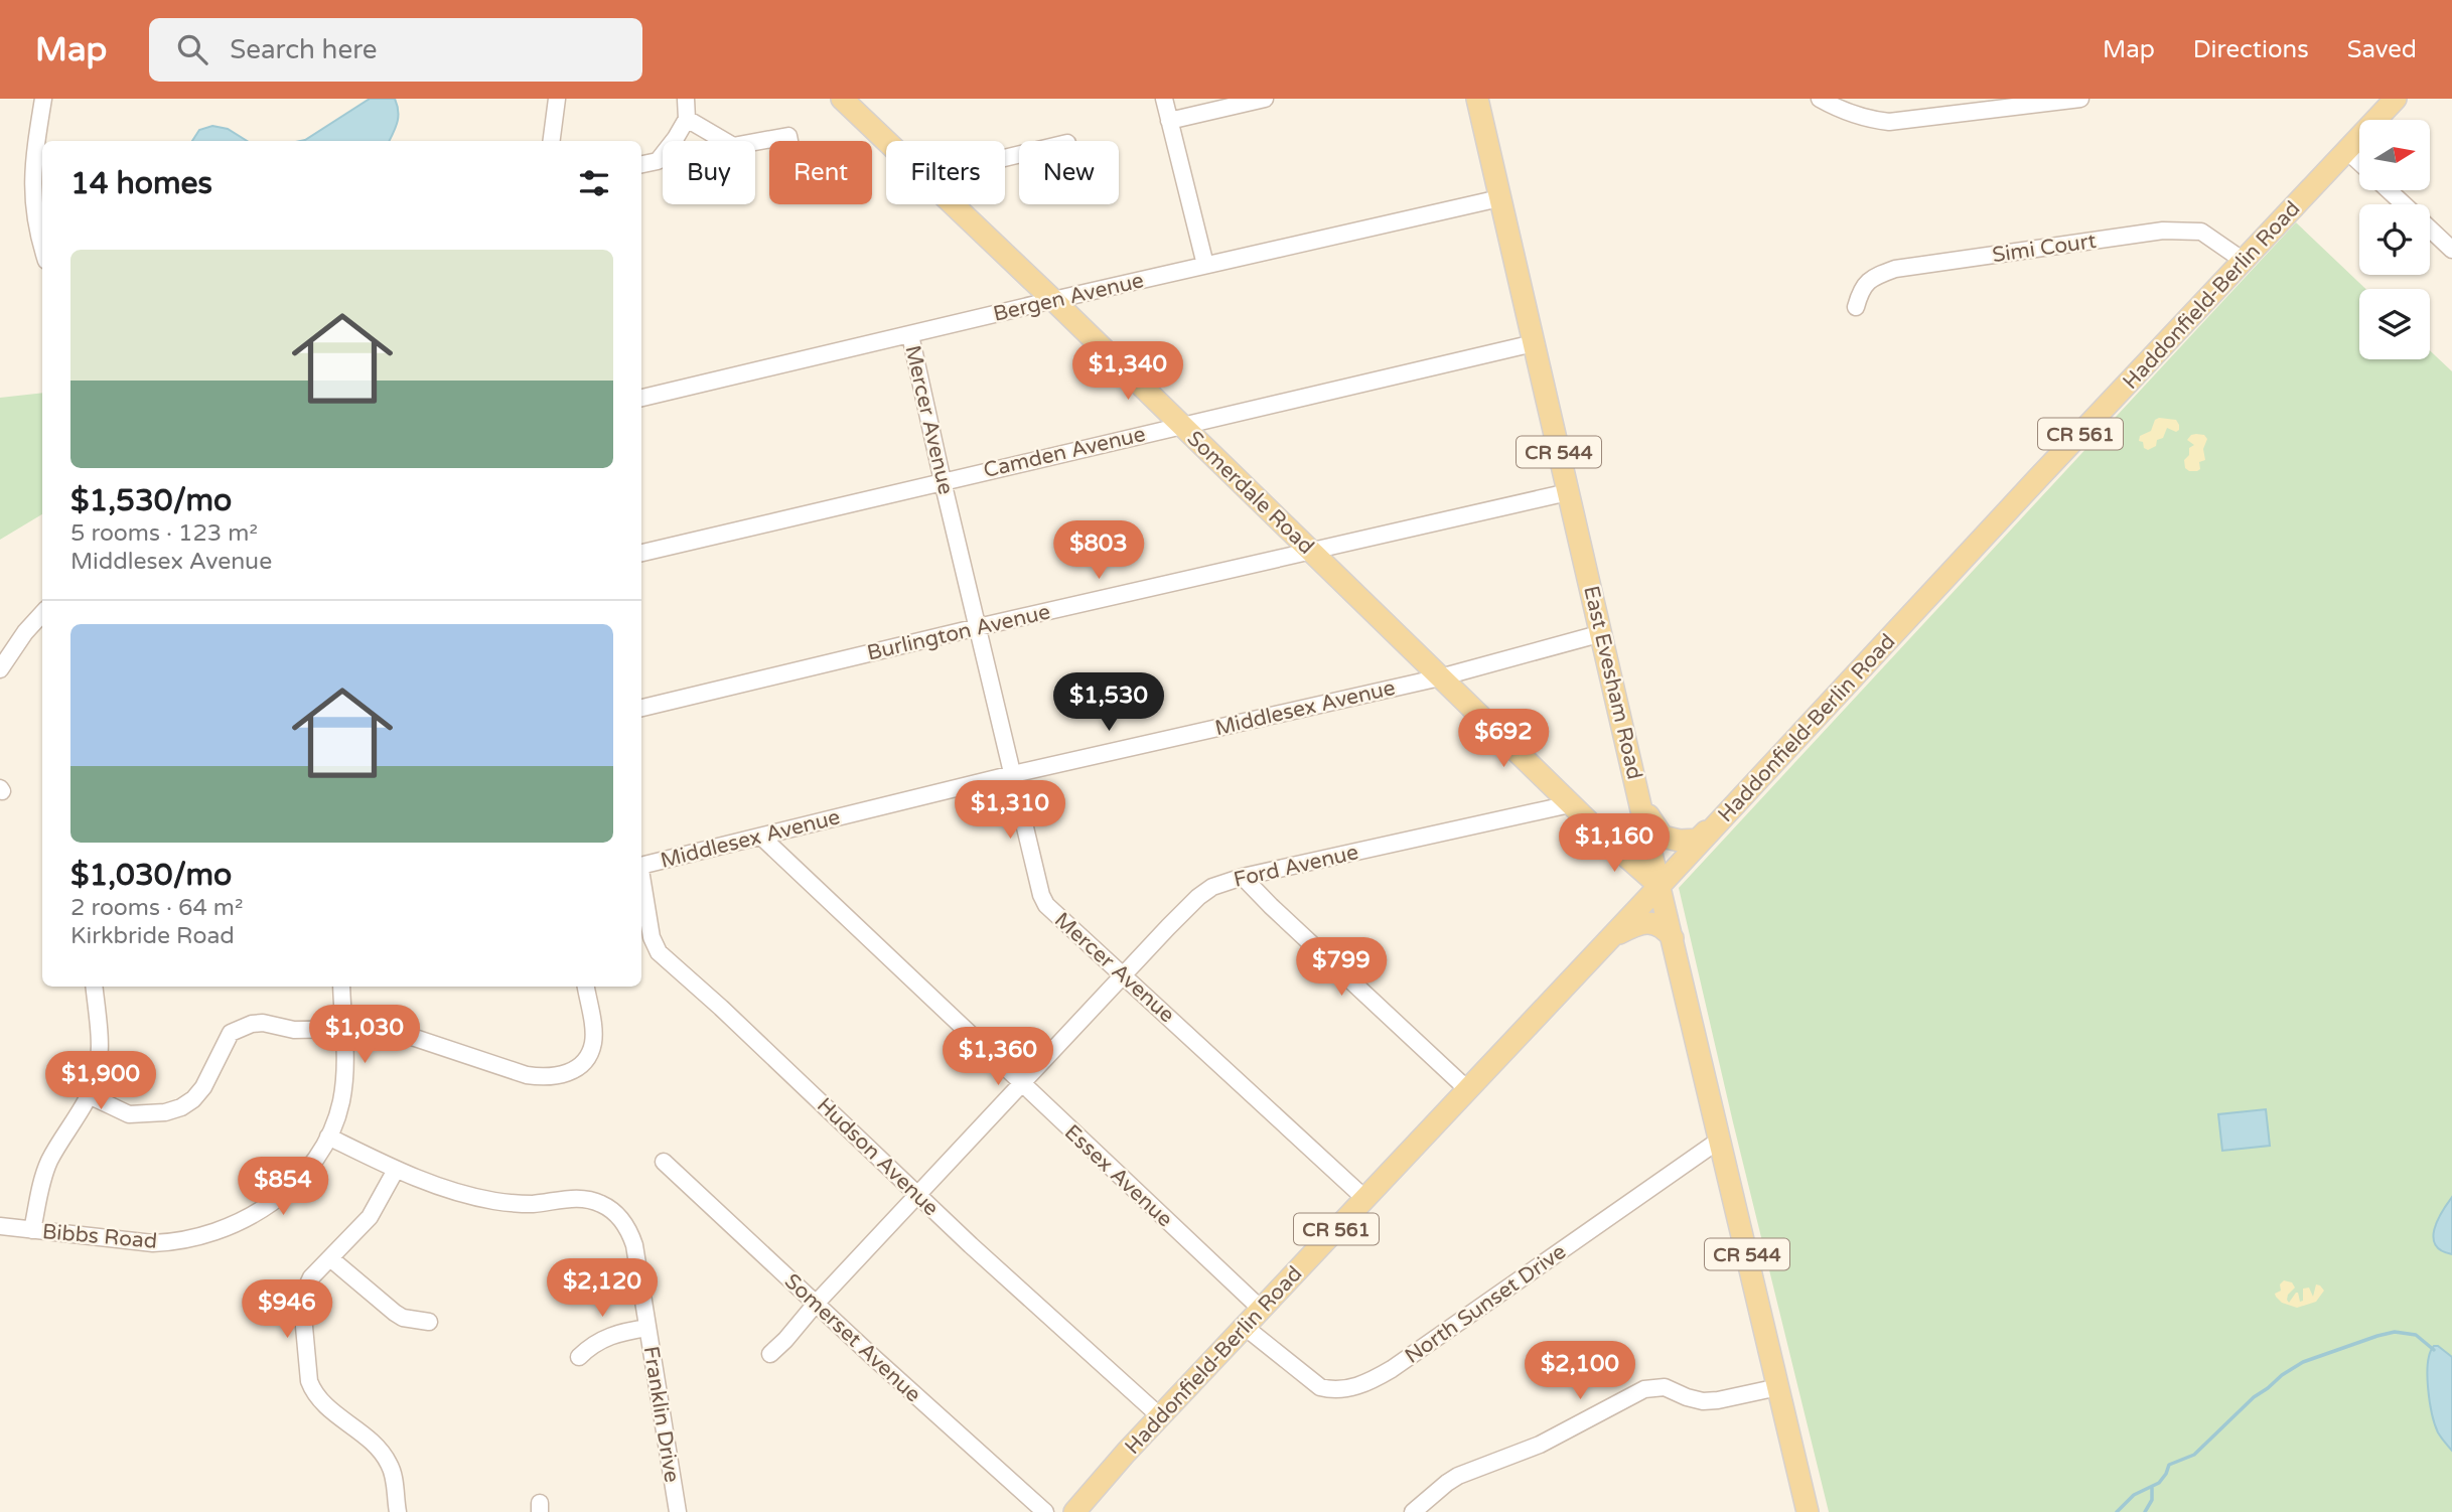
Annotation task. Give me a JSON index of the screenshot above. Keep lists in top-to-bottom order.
{
  "streets": {
    "main road": [
      "Haddonfield-Berlin Road",
      "CR 561",
      "CR 544",
      "Somerdale Road",
      "East Evesham Road"
    ],
    "street": [
      "Simi Court",
      "Bergen Avenue",
      "Mercer Avenue",
      "Camden Avenue",
      "Burlington Avenue",
      "Middlesex Avenue",
      "Ford Avenue",
      "Hudson Avenue",
      "Essex Avenue",
      "Bibbs Road",
      "North Sunset Drive",
      "Somerset Avenue",
      "Franklin Drive"
    ]
  },
  "crossings": [
    ["Simi Court", "Haddonfield-Berlin Road"],
    ["Haddonfield-Berlin Road", "Mercer Avenue"],
    ["Haddonfield-Berlin Road", "Somerdale Road"],
    ["Haddonfield-Berlin Road", "East Evesham Road"],
    ["Haddonfield-Berlin Road", "Hudson Avenue"],
    ["Haddonfield-Berlin Road", "Essex Avenue"],
    ["Haddonfield-Berlin Road", "North Sunset Drive"],
    ["Bergen Avenue", "Mercer Avenue"],
    ["Bergen Avenue", "Somerdale Road"],
    ["Bergen Avenue", "East Evesham Road"],
    ["Mercer Avenue", "Camden Avenue"],
    ["Mercer Avenue", "Burlington Avenue"],
    ["Mercer Avenue", "Middlesex Avenue"],
    ["Mercer Avenue", "Ford Avenue"],
    ["Camden Avenue", "Somerdale Road"],
    ["Camden Avenue", "East Evesham Road"],
    ["Somerdale Road", "Burlington Avenue"],
    ["Somerdale Road", "East Evesham Road"],
    ["Somerdale Road", "Middlesex Avenue"],
    ["Somerdale Road", "Ford Avenue"],
    ["Burlington Avenue", "East Evesham Road"],
    ["East Evesham Road", "Middlesex Avenue"],
    ["East Evesham Road", "North Sunset Drive"],
    ["Middlesex Avenue", "Essex Avenue"],
    ["Ford Avenue", "Hudson Avenue"],
    ["Ford Avenue", "Essex Avenue"],
    ["Ford Avenue", "Somerset Avenue"],
    ["Bibbs Road", "Franklin Drive"]
  ],
  "north": "right",
  "page": {
    "header": "Map",
    "search": "Search here",
    "nav": ["Map", "Directions", "Saved"],
    "chip": [
      "Buy",
      "Rent",
      "Filters",
      "New"
    ],
    "heading": "14 homes",
    "list": [
      {
        "name": "$1,530/mo",
        "note": "5 rooms · 123 m² · Middlesex Avenue"
      },
      {
        "name": "$1,030/mo",
        "note": "2 rooms · 64 m² · Kirkbride Road"
      }
    ],
    "price": [
      "$1,340",
      "$803",
      "$1,530",
      "$692",
      "$1,310",
      "$1,160",
      "$799",
      "$1,030",
      "$1,360",
      "$1,900",
      "$854",
      "$2,120",
      "$946",
      "$2,100"
    ]
  }
}
